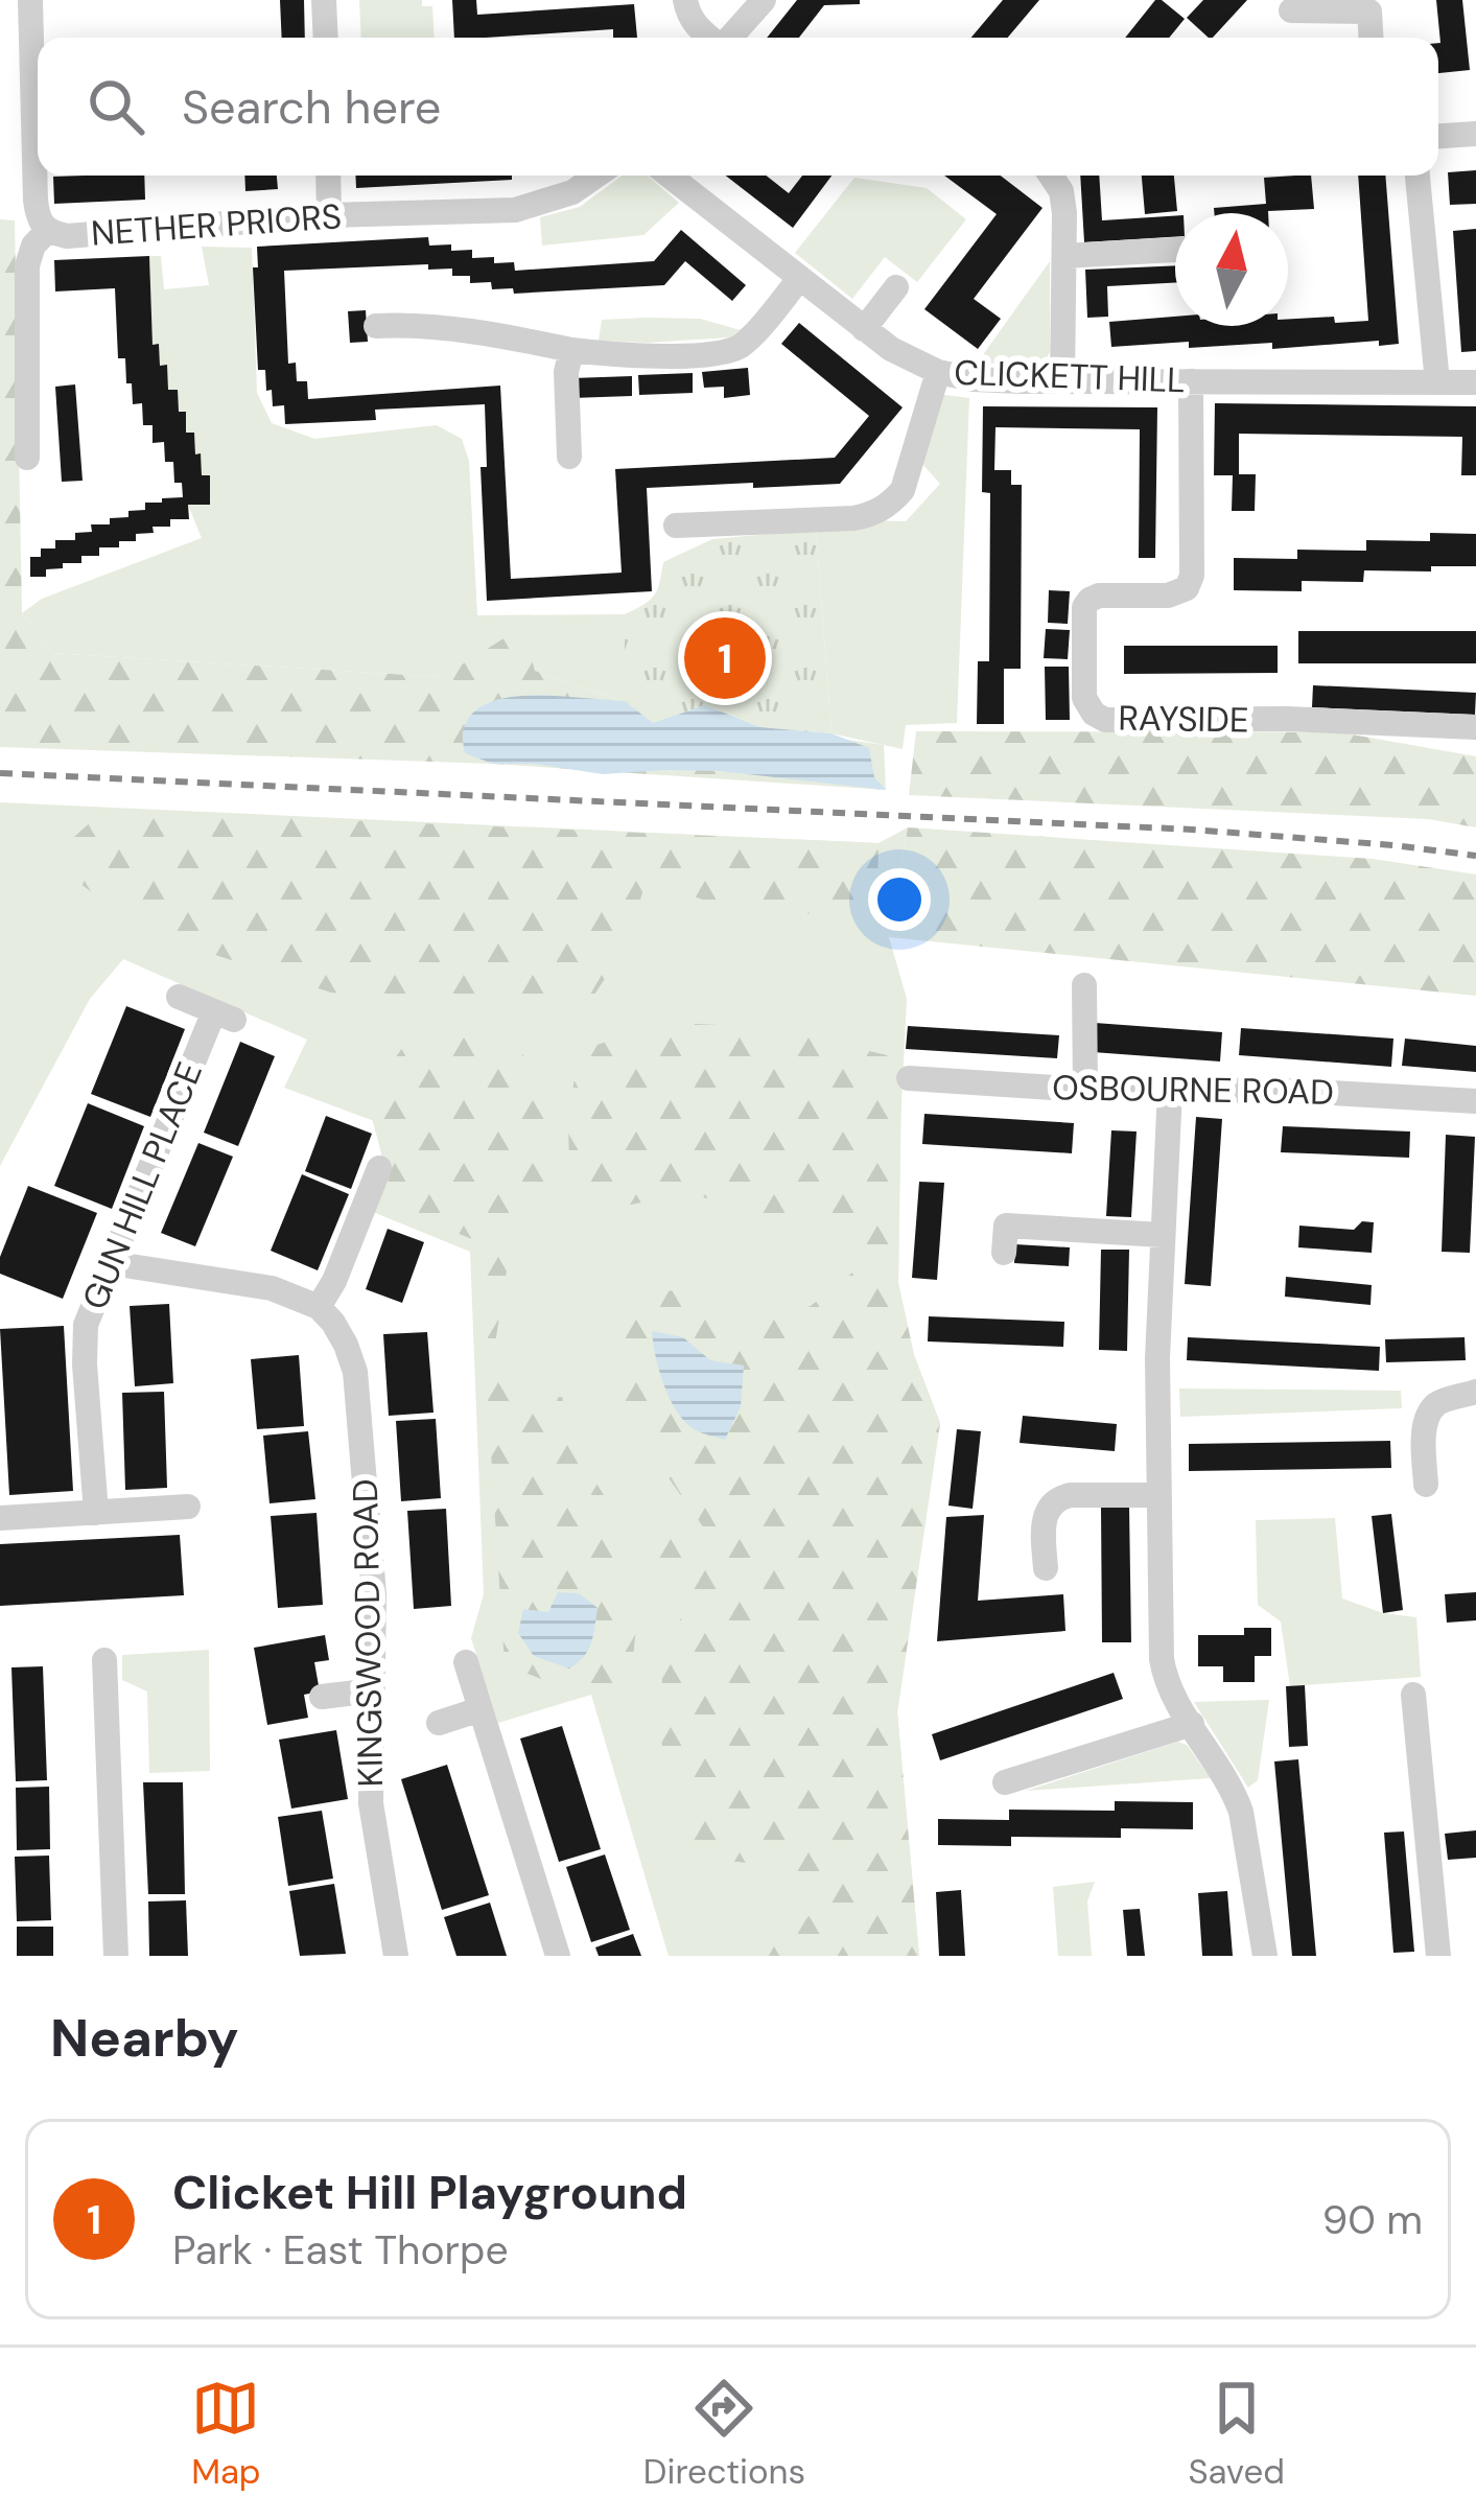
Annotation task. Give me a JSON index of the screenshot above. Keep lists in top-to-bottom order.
{
  "streets": {
    "street": [
      "NETHER PRIORS",
      "CLICKETT HILL",
      "RAYSIDE",
      "OSBOURNE ROAD",
      "GUN HILL PLACE",
      "KINGSWOOD ROAD"
    ]
  },
  "crossings": [
    ["CLICKETT HILL", "RAYSIDE"]
  ],
  "north": "top",
  "page": {
    "search": "Search here",
    "pins": "1",
    "heading": "Nearby",
    "list": [
      {
        "mark": "1",
        "name": "Clicket Hill Playground",
        "note": "Park · East Thorpe",
        "value": "90 m"
      }
    ],
    "nav": ["Map", "Directions", "Saved"]
  }
}
